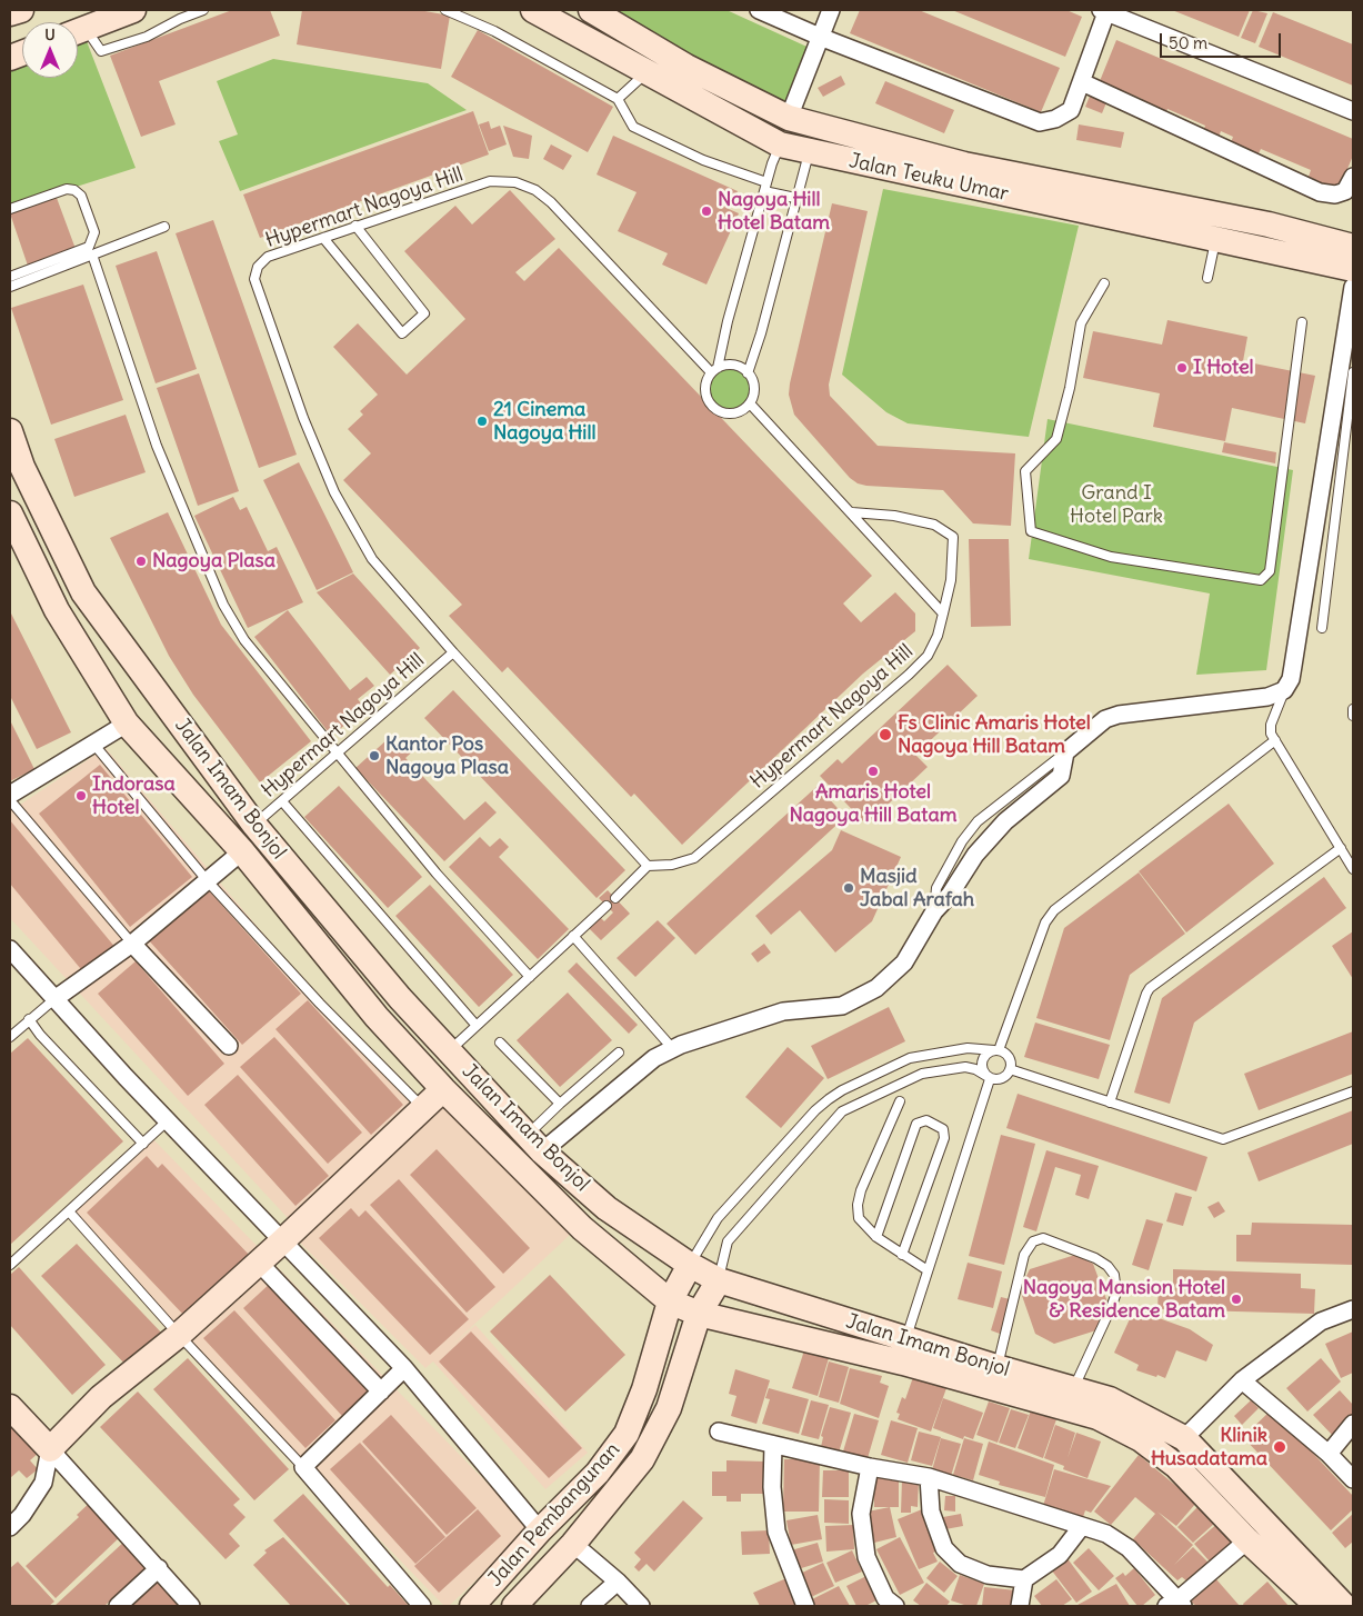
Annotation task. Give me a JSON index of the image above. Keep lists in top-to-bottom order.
{
  "streets": {
    "main road": ["Jalan Teuku Umar", "Jalan Imam Bonjol", "Jalan Pembangunan"],
    "lane": ["Hypermart Nagoya Hill"]
  },
  "crossings": [
    ["Hypermart Nagoya Hill", "Jalan Imam Bonjol"],
    ["Jalan Imam Bonjol", "Jalan Pembangunan"]
  ],
  "parks": ["Grand I Hotel Park"],
  "places": [
    "Nagoya Hill Hotel Batam",
    "I Hotel",
    "21 Cinema Nagoya Hill",
    "Nagoya Plasa",
    "Fs Clinic Amaris Hotel Nagoya Hill Batam",
    "Kantor Pos Nagoya Plasa",
    "Amaris Hotel Nagoya Hill Batam",
    "Indorasa Hotel",
    "Masjid Jabal Arafah",
    "Nagoya Mansion Hotel & Residence Batam",
    "Klinik Husadatama"
  ],
  "scale_bar": "50 m",
  "north": "top"
}
